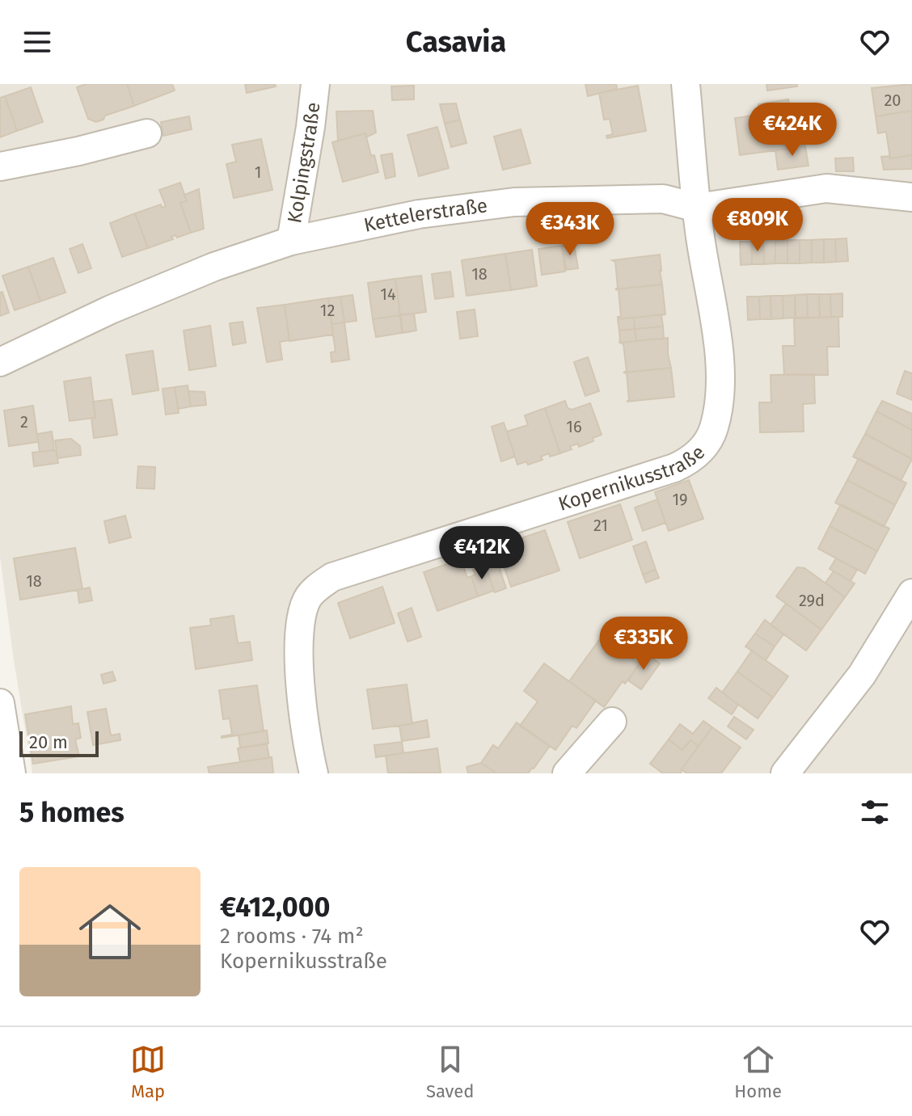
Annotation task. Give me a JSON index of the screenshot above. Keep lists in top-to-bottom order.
{
  "streets": {
    "street": ["Kolpingstraße", "Kettelerstraße", "Kopernikusstraße"]
  },
  "crossings": [
    ["Kolpingstraße", "Kettelerstraße"],
    ["Kettelerstraße", "Kopernikusstraße"]
  ],
  "house_numbers": [
    "20",
    "1",
    "18",
    "14",
    "12",
    "2",
    "16",
    "19",
    "21",
    "18",
    "29d"
  ],
  "scale_bar": "20 m",
  "page": {
    "header": "Casavia",
    "price": [
      "€424K",
      "€809K",
      "€343K",
      "€412K",
      "€335K"
    ],
    "scale": "20 m",
    "heading": "5 homes",
    "list": [
      {
        "name": "€412,000",
        "note": "2 rooms · 74 m² · Kopernikusstraße"
      }
    ],
    "tabs": ["Map", "Saved", "Home"]
  }
}
